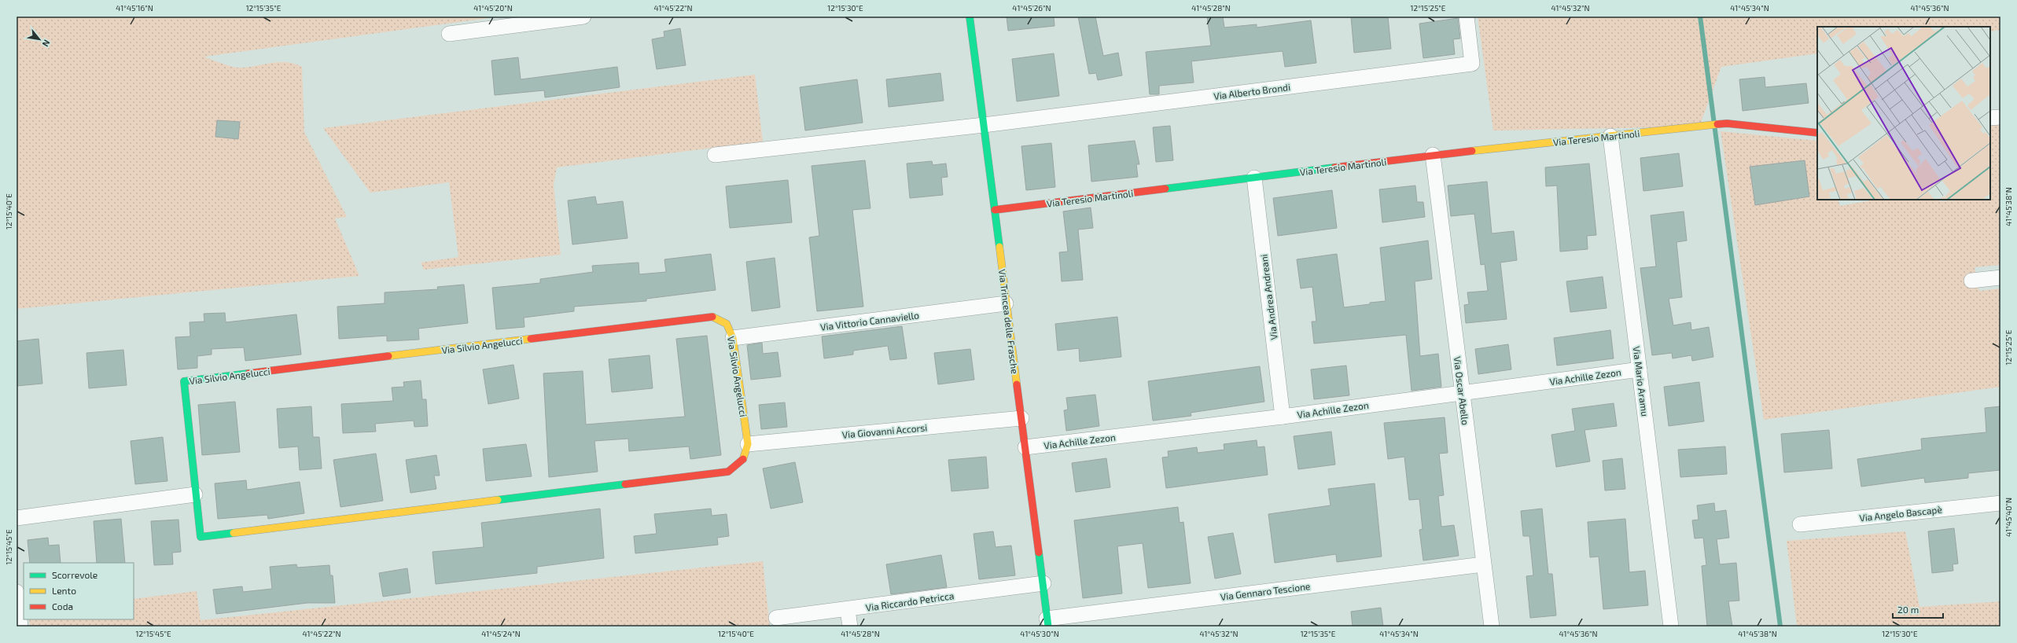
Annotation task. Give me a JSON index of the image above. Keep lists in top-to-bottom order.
{
  "streets": {
    "street": [
      "Via Alberto Brondi",
      "Via Teresio Martinoli",
      "Via Andrea Andreani",
      "Via Vittorio Cannaviello",
      "Via Trincea delle Frasche",
      "Via Silvio Angelucci",
      "Via Achille Zezon",
      "Via Mario Aramu",
      "Via Oscar Abello",
      "Via Giovanni Accorsi",
      "Via Angelo Bascapè",
      "Via Gennaro Tescione",
      "Via Riccardo Petricca"
    ]
  },
  "crossings": [
    ["Via Alberto Brondi", "Via Trincea delle Frasche"],
    ["Via Teresio Martinoli", "Via Andrea Andreani"],
    ["Via Teresio Martinoli", "Via Trincea delle Frasche"],
    ["Via Teresio Martinoli", "Via Mario Aramu"],
    ["Via Teresio Martinoli", "Via Oscar Abello"],
    ["Via Andrea Andreani", "Via Achille Zezon"],
    ["Via Vittorio Cannaviello", "Via Trincea delle Frasche"],
    ["Via Vittorio Cannaviello", "Via Silvio Angelucci"],
    ["Via Trincea delle Frasche", "Via Achille Zezon"],
    ["Via Trincea delle Frasche", "Via Giovanni Accorsi"],
    ["Via Trincea delle Frasche", "Via Gennaro Tescione"],
    ["Via Trincea delle Frasche", "Via Riccardo Petricca"],
    ["Via Silvio Angelucci", "Via Giovanni Accorsi"],
    ["Via Achille Zezon", "Via Mario Aramu"],
    ["Via Achille Zezon", "Via Oscar Abello"],
    ["Via Oscar Abello", "Via Gennaro Tescione"]
  ],
  "legend": ["Scorrevole", "Lento", "Coda"],
  "scale_bar": "20 m",
  "north": "bottom right",
  "coordinates": [
    "41°45'16\"N",
    "12°15'35\"E",
    "41°45'20\"N",
    "41°45'22\"N",
    "12°15'30\"E",
    "41°45'26\"N",
    "41°45'28\"N",
    "12°15'25\"E",
    "41°45'32\"N",
    "41°45'34\"N",
    "41°45'36\"N",
    "41°45'38\"N",
    "12°15'40\"E",
    "41°45'40\"N",
    "12°15'45\"E",
    "41°45'24\"N",
    "41°45'30\"N"
  ]
}
